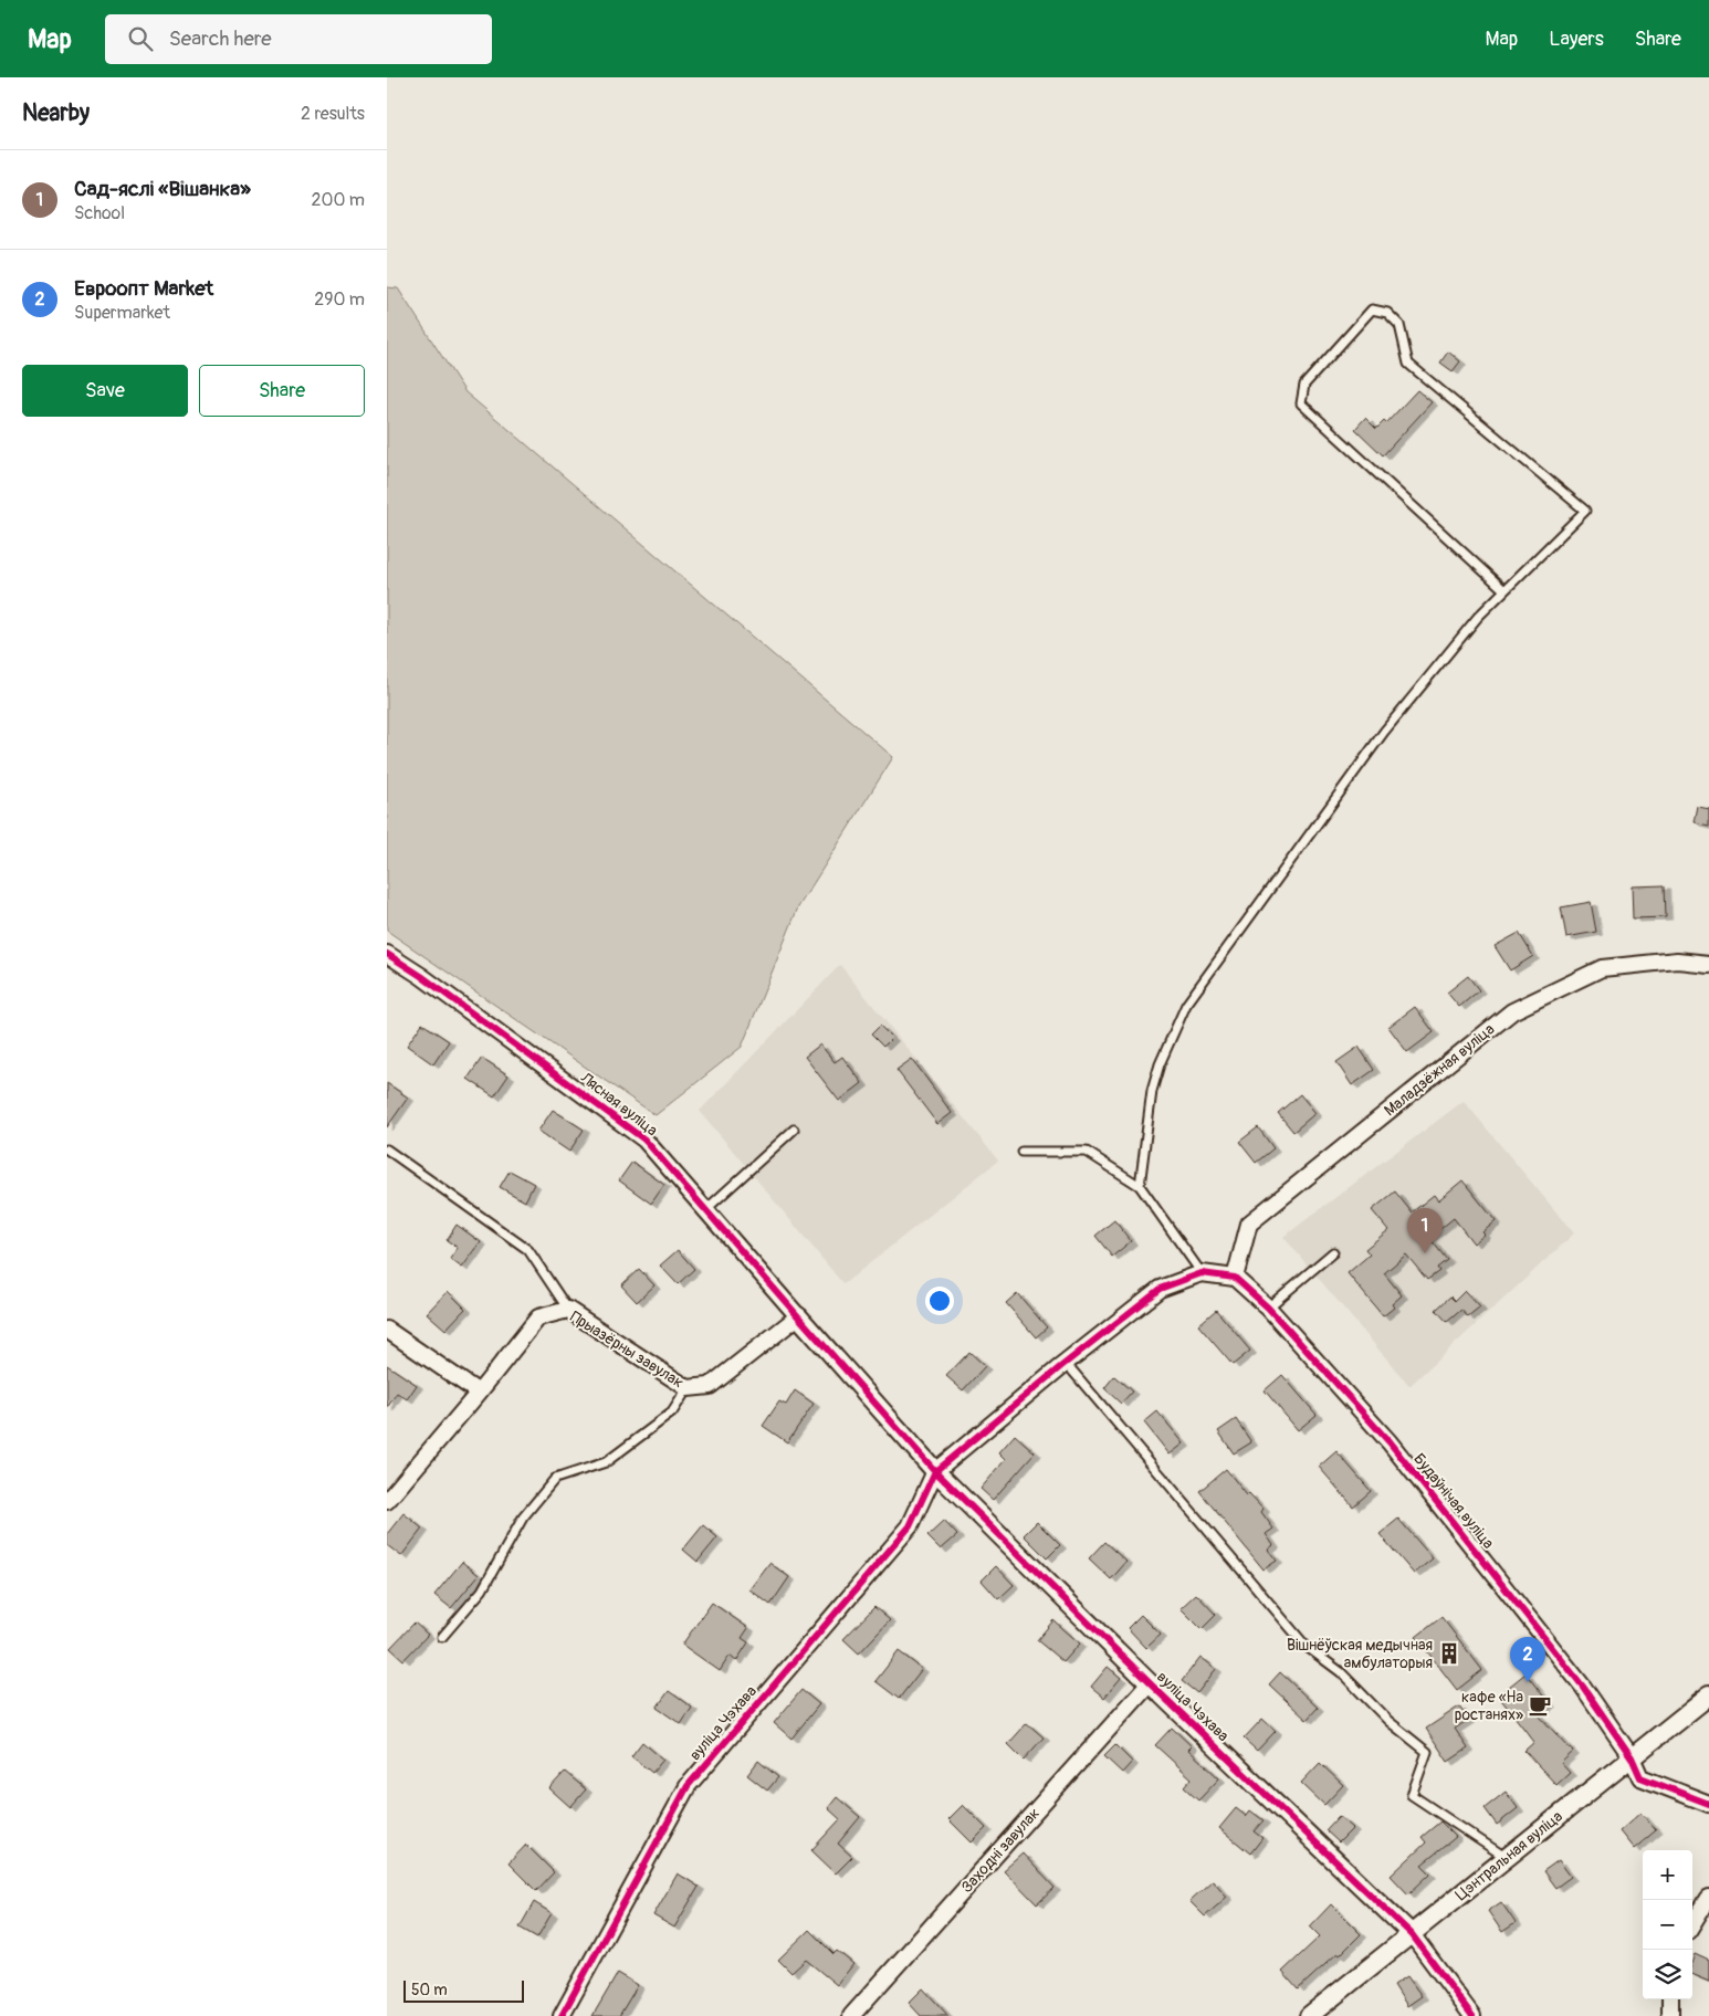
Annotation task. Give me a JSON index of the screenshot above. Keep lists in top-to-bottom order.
{
  "streets": {
    "street": [
      "Маладзёжная вуліца",
      "Лясная вуліца",
      "Прыазёрны завулак",
      "Будаўнічая вуліца",
      "вуліца Чэхава",
      "Заходні завулак",
      "Цэнтральная вуліца"
    ]
  },
  "crossings": [
    ["Маладзёжная вуліца", "Будаўнічая вуліца"],
    ["Маладзёжная вуліца", "вуліца Чэхава"],
    ["Лясная вуліца", "Прыазёрны завулак"],
    ["Лясная вуліца", "вуліца Чэхава"],
    ["Прыазёрны завулак", "вуліца Чэхава"],
    ["Будаўнічая вуліца", "вуліца Чэхава"],
    ["Будаўнічая вуліца", "Цэнтральная вуліца"],
    ["вуліца Чэхава", "Заходні завулак"],
    ["вуліца Чэхава", "Цэнтральная вуліца"]
  ],
  "places": {
    "building": ["Вішнёўская медычная амбулаторыя"],
    "cafe": ["кафе «На ростанях»"]
  },
  "scale_bar": "50 m",
  "page": {
    "header": "Map",
    "search": "Search here",
    "nav": ["Map", "Layers", "Share"],
    "heading": ["Nearby", "2 results"],
    "list": [
      {
        "mark": "1",
        "name": "Сад-яслі «Вішанка»",
        "note": "School",
        "value": "200 m"
      },
      {
        "mark": "2",
        "name": "Евроопт Market",
        "note": "Supermarket",
        "value": "290 m"
      }
    ],
    "buttons": ["Save", "Share"],
    "pins": ["1", "2"],
    "map_buttons": ["+", "−"],
    "scale": "50 m"
  }
}
